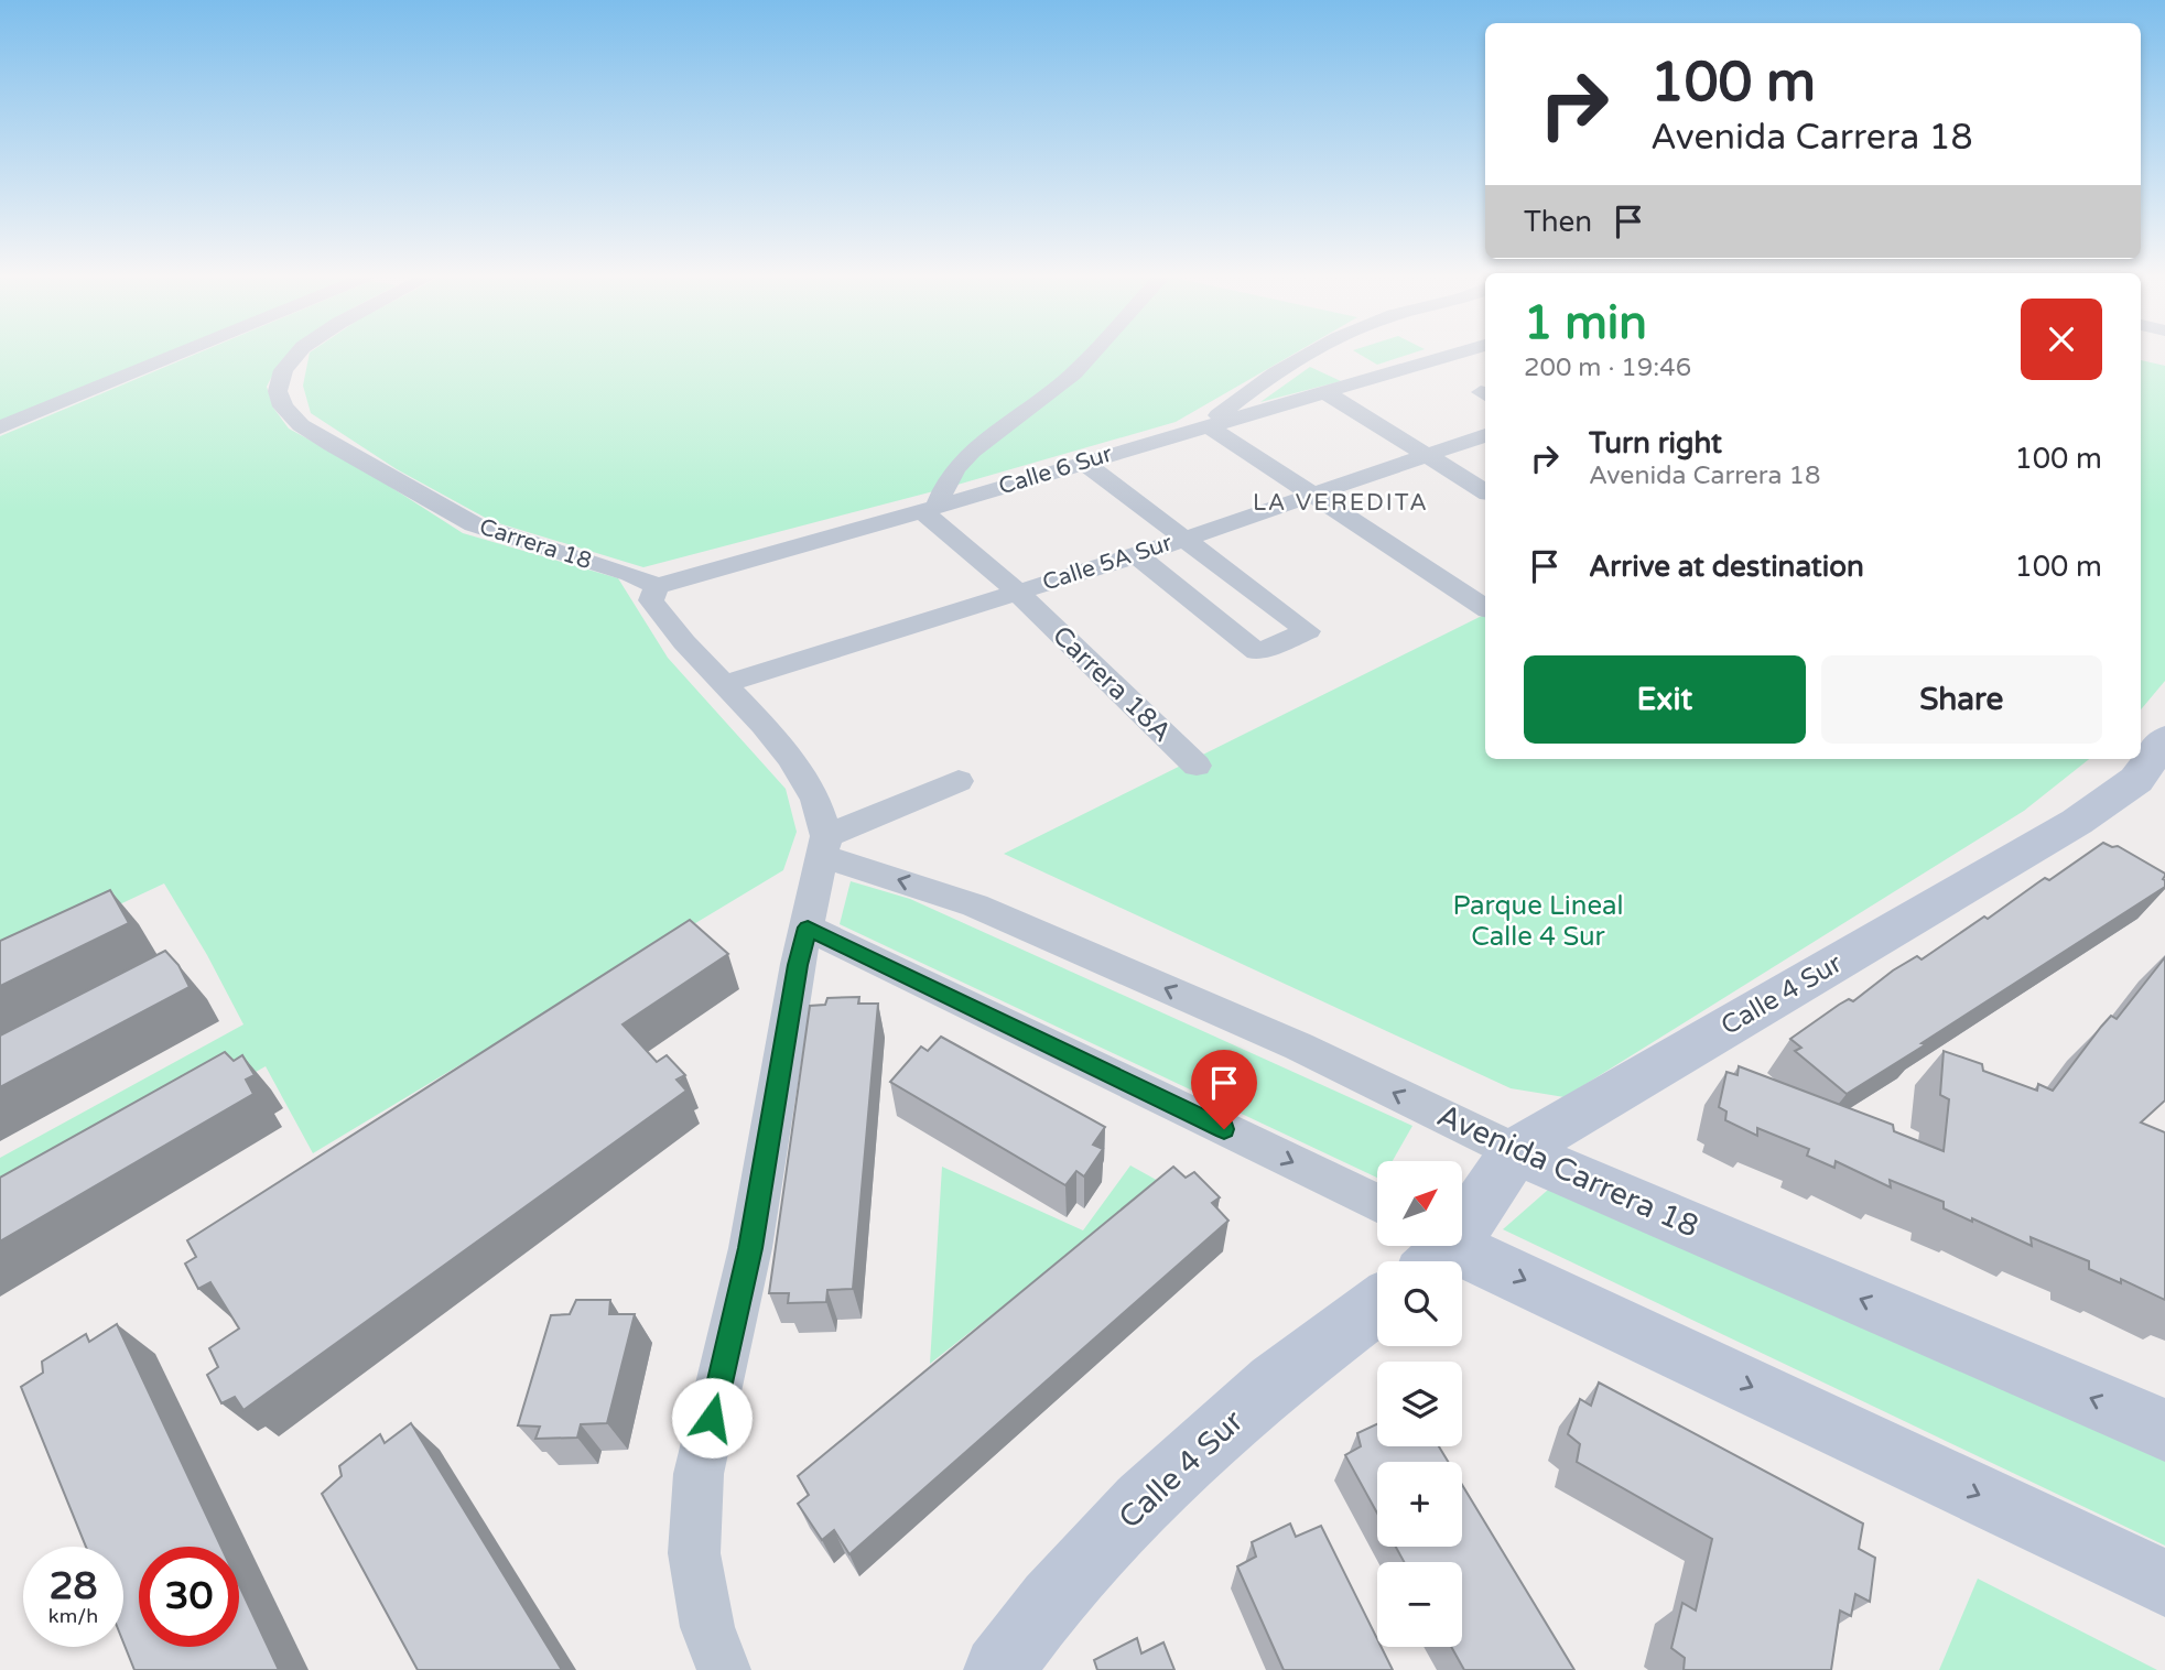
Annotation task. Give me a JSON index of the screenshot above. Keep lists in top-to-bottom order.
{
  "streets": {
    "main road": ["Calle 4 Sur", "Avenida Carrera 18"],
    "street": [
      "Calle 6 Sur",
      "Carrera 18",
      "Calle 5A Sur",
      "Carrera 18A"
    ]
  },
  "crossings": [
    ["Calle 6 Sur", "Carrera 18"],
    ["Calle 6 Sur", "Carrera 18A"],
    ["Calle 5A Sur", "Carrera 18A"],
    ["Calle 4 Sur", "Avenida Carrera 18"]
  ],
  "districts": ["LA VEREDITA"],
  "parks": ["Parque Lineal Calle 4 Sur"],
  "north": "top right",
  "page": {
    "turn": ["100 m", "Avenida Carrera 18"],
    "then": "Then",
    "heading": ["1 min", "200 m · 19:46"],
    "list": [
      {
        "name": "Turn right",
        "note": "Avenida Carrera 18",
        "value": "100 m"
      },
      {
        "name": "Arrive at destination",
        "value": "100 m"
      }
    ],
    "buttons": ["Exit", "Share"],
    "map_buttons": ["+", "−"],
    "speed": "28 km/h",
    "limit": "30"
  }
}
